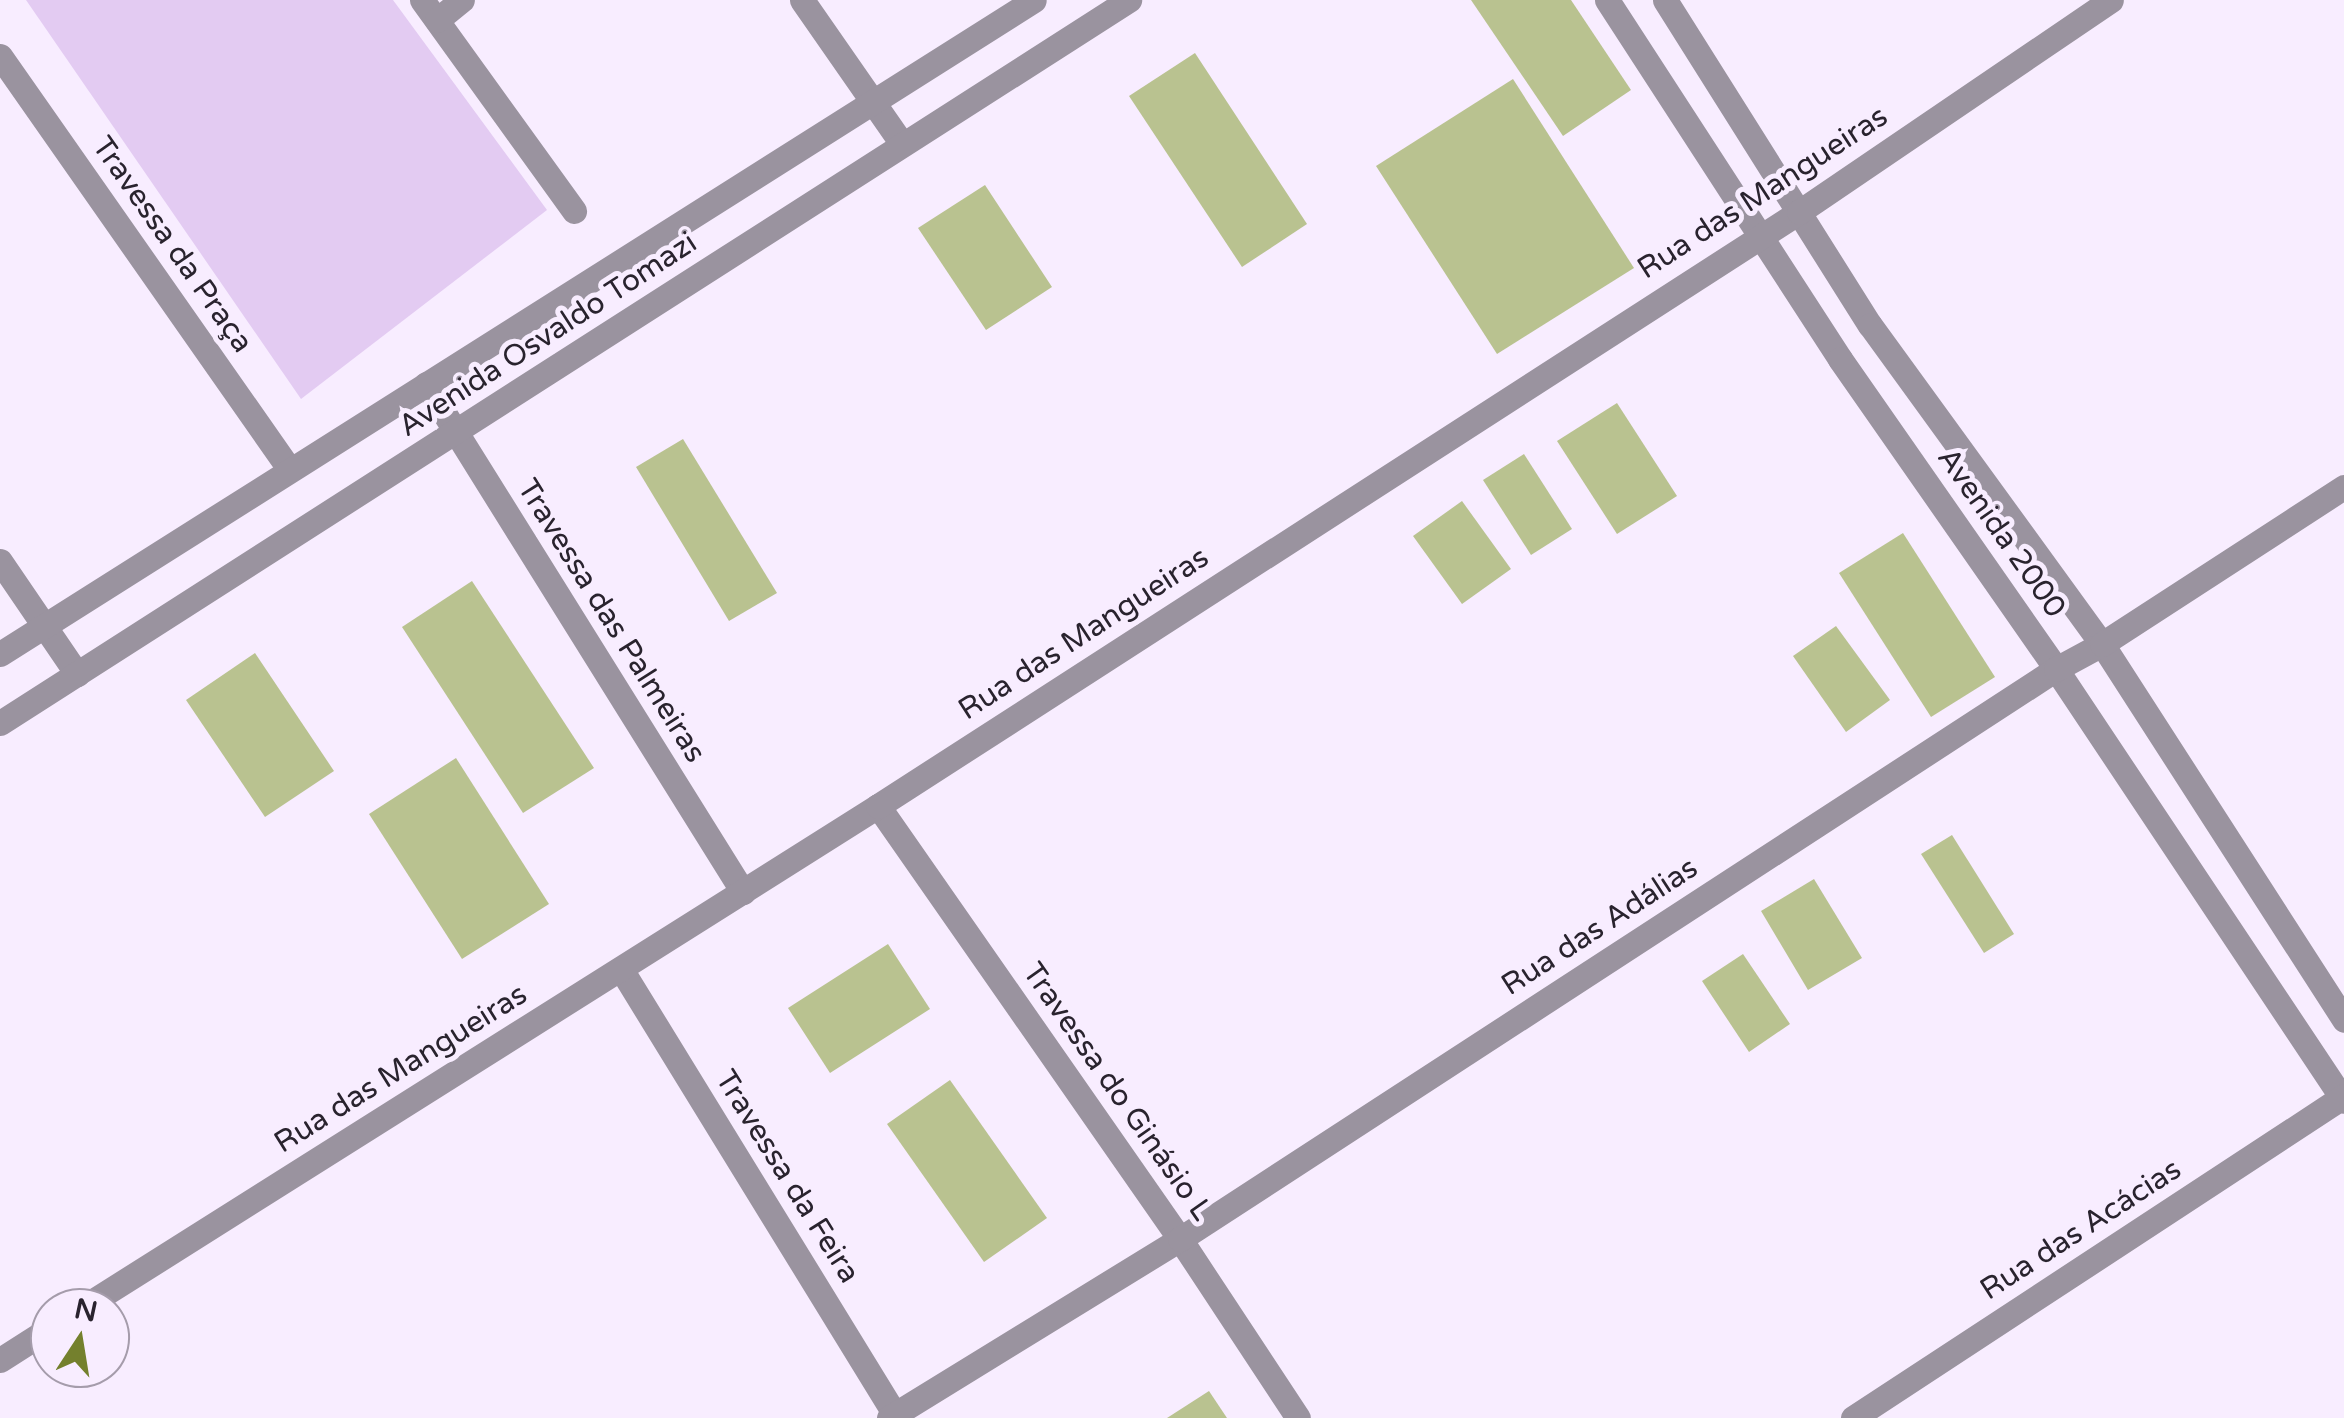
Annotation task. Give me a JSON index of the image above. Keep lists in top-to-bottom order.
{
  "streets": {
    "street": [
      "Rua das Mangueiras",
      "Travessa da Praça",
      "Avenida Osvaldo Tomazi",
      "Avenida 2000",
      "Travessa das Palmeiras",
      "Rua das Adálias",
      "Travessa do Ginásio L",
      "Travessa da Feira",
      "Rua das Acácias"
    ]
  },
  "crossings": [
    ["Rua das Mangueiras", "Avenida 2000"],
    ["Rua das Mangueiras", "Travessa das Palmeiras"],
    ["Rua das Mangueiras", "Travessa do Ginásio L"],
    ["Rua das Mangueiras", "Travessa da Feira"],
    ["Travessa da Praça", "Avenida Osvaldo Tomazi"],
    ["Avenida Osvaldo Tomazi", "Travessa das Palmeiras"],
    ["Avenida 2000", "Rua das Adálias"],
    ["Avenida 2000", "Rua das Acácias"],
    ["Rua das Adálias", "Travessa do Ginásio L"],
    ["Rua das Adálias", "Travessa da Feira"]
  ],
  "north": "top"
}
